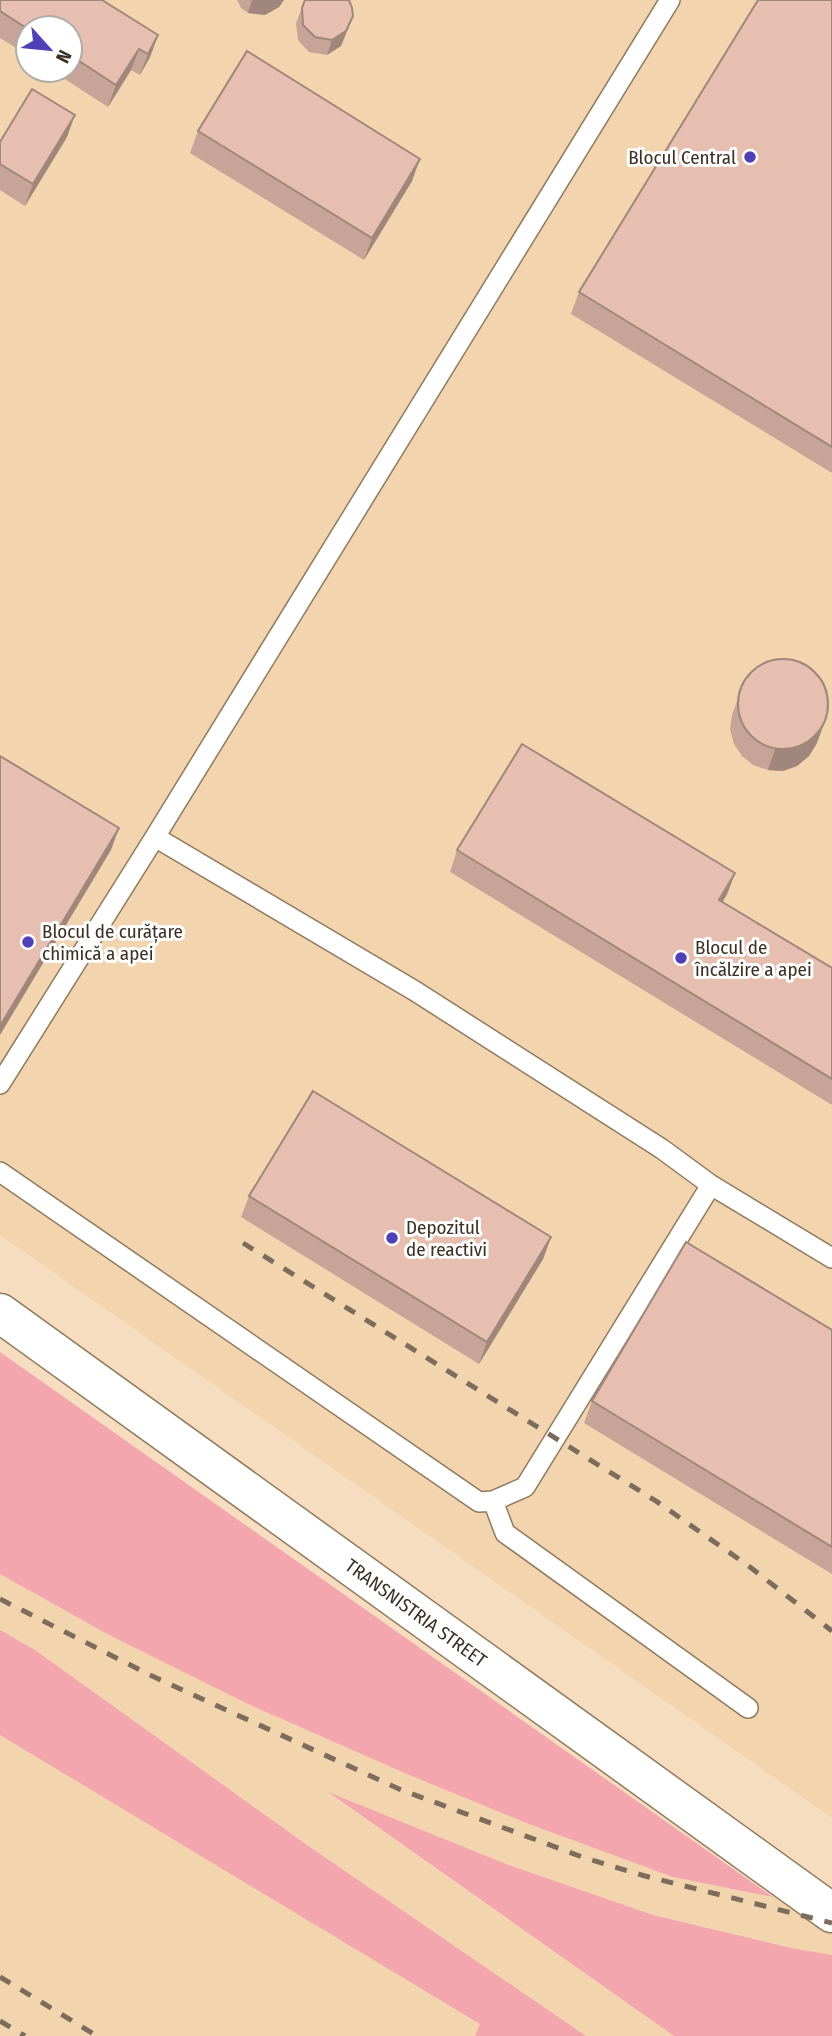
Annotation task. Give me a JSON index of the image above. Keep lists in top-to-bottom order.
{
  "streets": {
    "street": ["TRANSNISTRIA STREET"]
  },
  "places": [
    "Blocul Central",
    "Blocul de curățare chimică a apei",
    "Blocul de încălzire a apei",
    "Depozitul de reaсtivi"
  ],
  "north": "bottom right"
}
